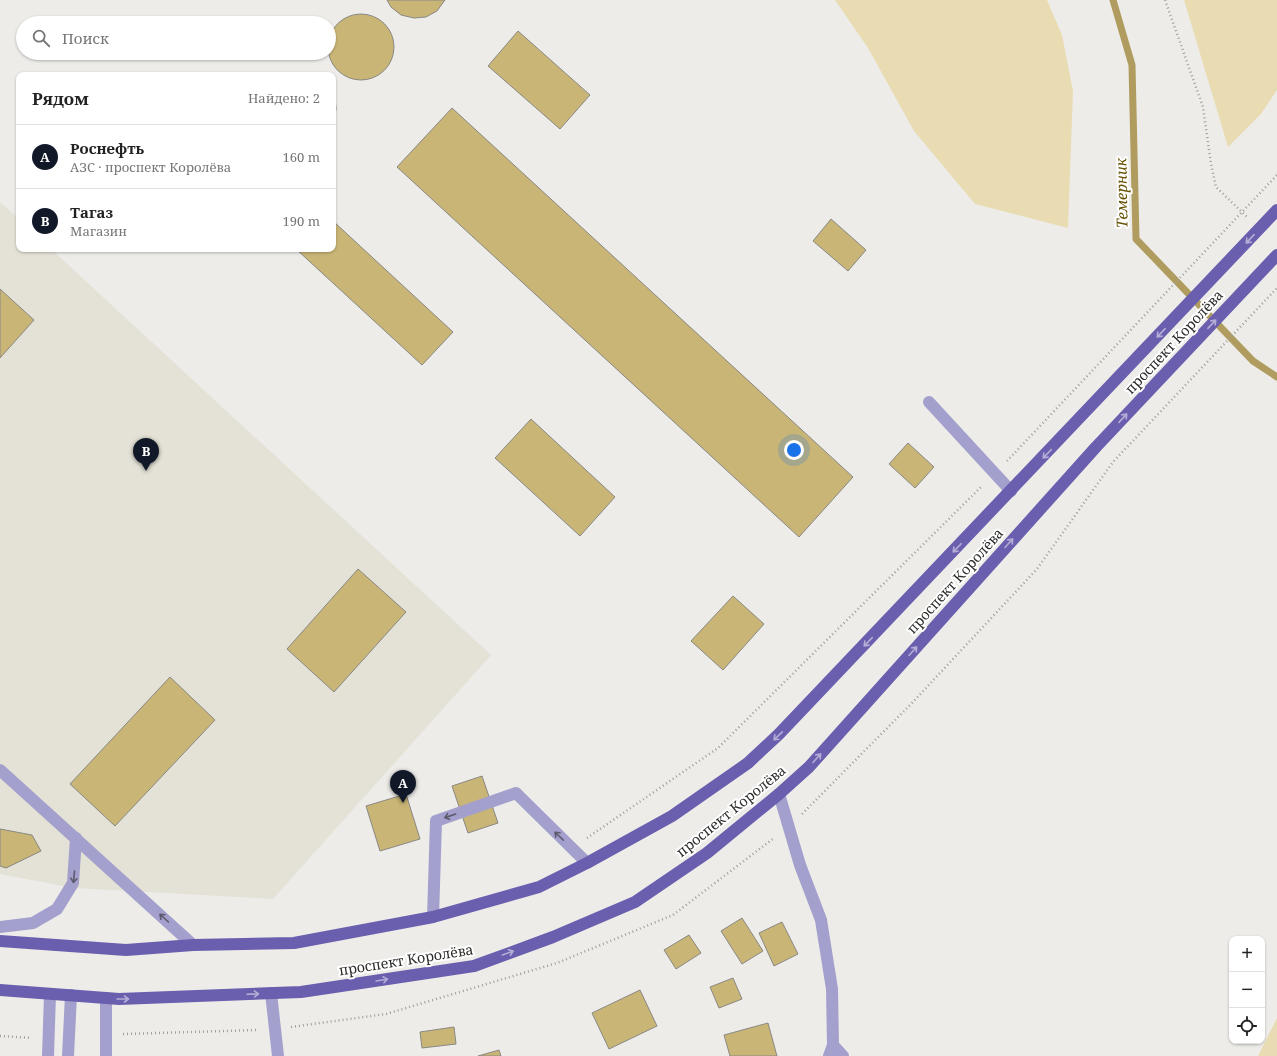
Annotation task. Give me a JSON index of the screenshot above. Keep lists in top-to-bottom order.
{
  "streets": {
    "main road": ["проспект Королёва"]
  },
  "water": ["Темерник"],
  "page": {
    "search": "Поиск",
    "heading": ["Рядом", "Найдено: 2"],
    "list": [
      {
        "mark": "A",
        "name": "Роснефть",
        "note": "АЗС · проспект Королёва",
        "value": "160 m"
      },
      {
        "mark": "B",
        "name": "Тагаз",
        "note": "Магазин",
        "value": "190 m"
      }
    ],
    "pins": ["B", "A"],
    "map_buttons": ["+", "−"]
  }
}
